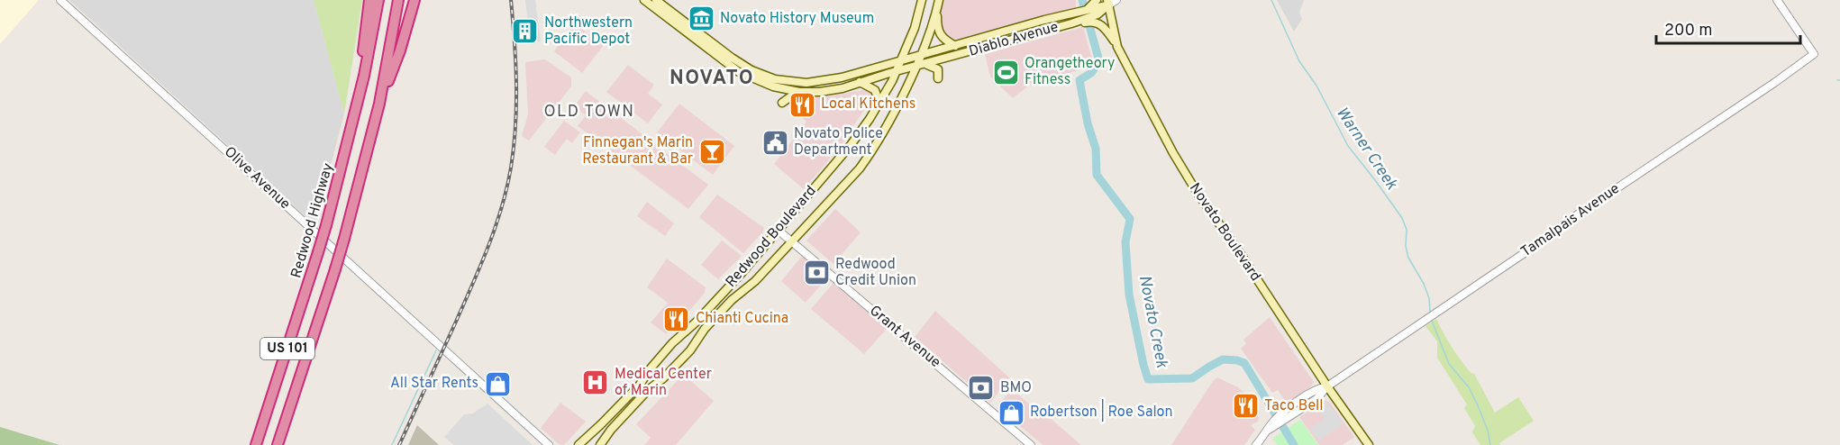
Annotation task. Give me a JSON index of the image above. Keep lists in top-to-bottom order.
{
  "streets": {
    "highway": ["Redwood Highway", "US 101"],
    "main road": ["Diablo Avenue", "Novato Boulevard", "Redwood Boulevard"],
    "street": ["Olive Avenue", "Tamalpais Avenue", "Grant Avenue"]
  },
  "crossings": [
    ["Diablo Avenue", "Novato Boulevard"],
    ["Diablo Avenue", "Redwood Boulevard"],
    ["Tamalpais Avenue", "Novato Boulevard"],
    ["Redwood Boulevard", "Grant Avenue"]
  ],
  "districts": ["NOVATO", "OLD TOWN"],
  "water": ["Warner Creek", "Novato Creek"],
  "places": {
    "museum": ["Novato History Museum"],
    "building": ["Northwestern Pacific Depot"],
    "sports": ["Orangetheory Fitness"],
    "restaurant": ["Local Kitchens", "Chianti Cucina", "Taco Bell"],
    "public building": ["Novato Police Department"],
    "bar": ["Finnegan's Marin Restaurant & Bar"],
    "bank": ["Redwood Credit Union", "BMO"],
    "hospital": ["Medical Center of Marin"],
    "shop": ["All Star Rents", "Robertson | Roe Salon"]
  },
  "scale_bar": "200 m"
}
